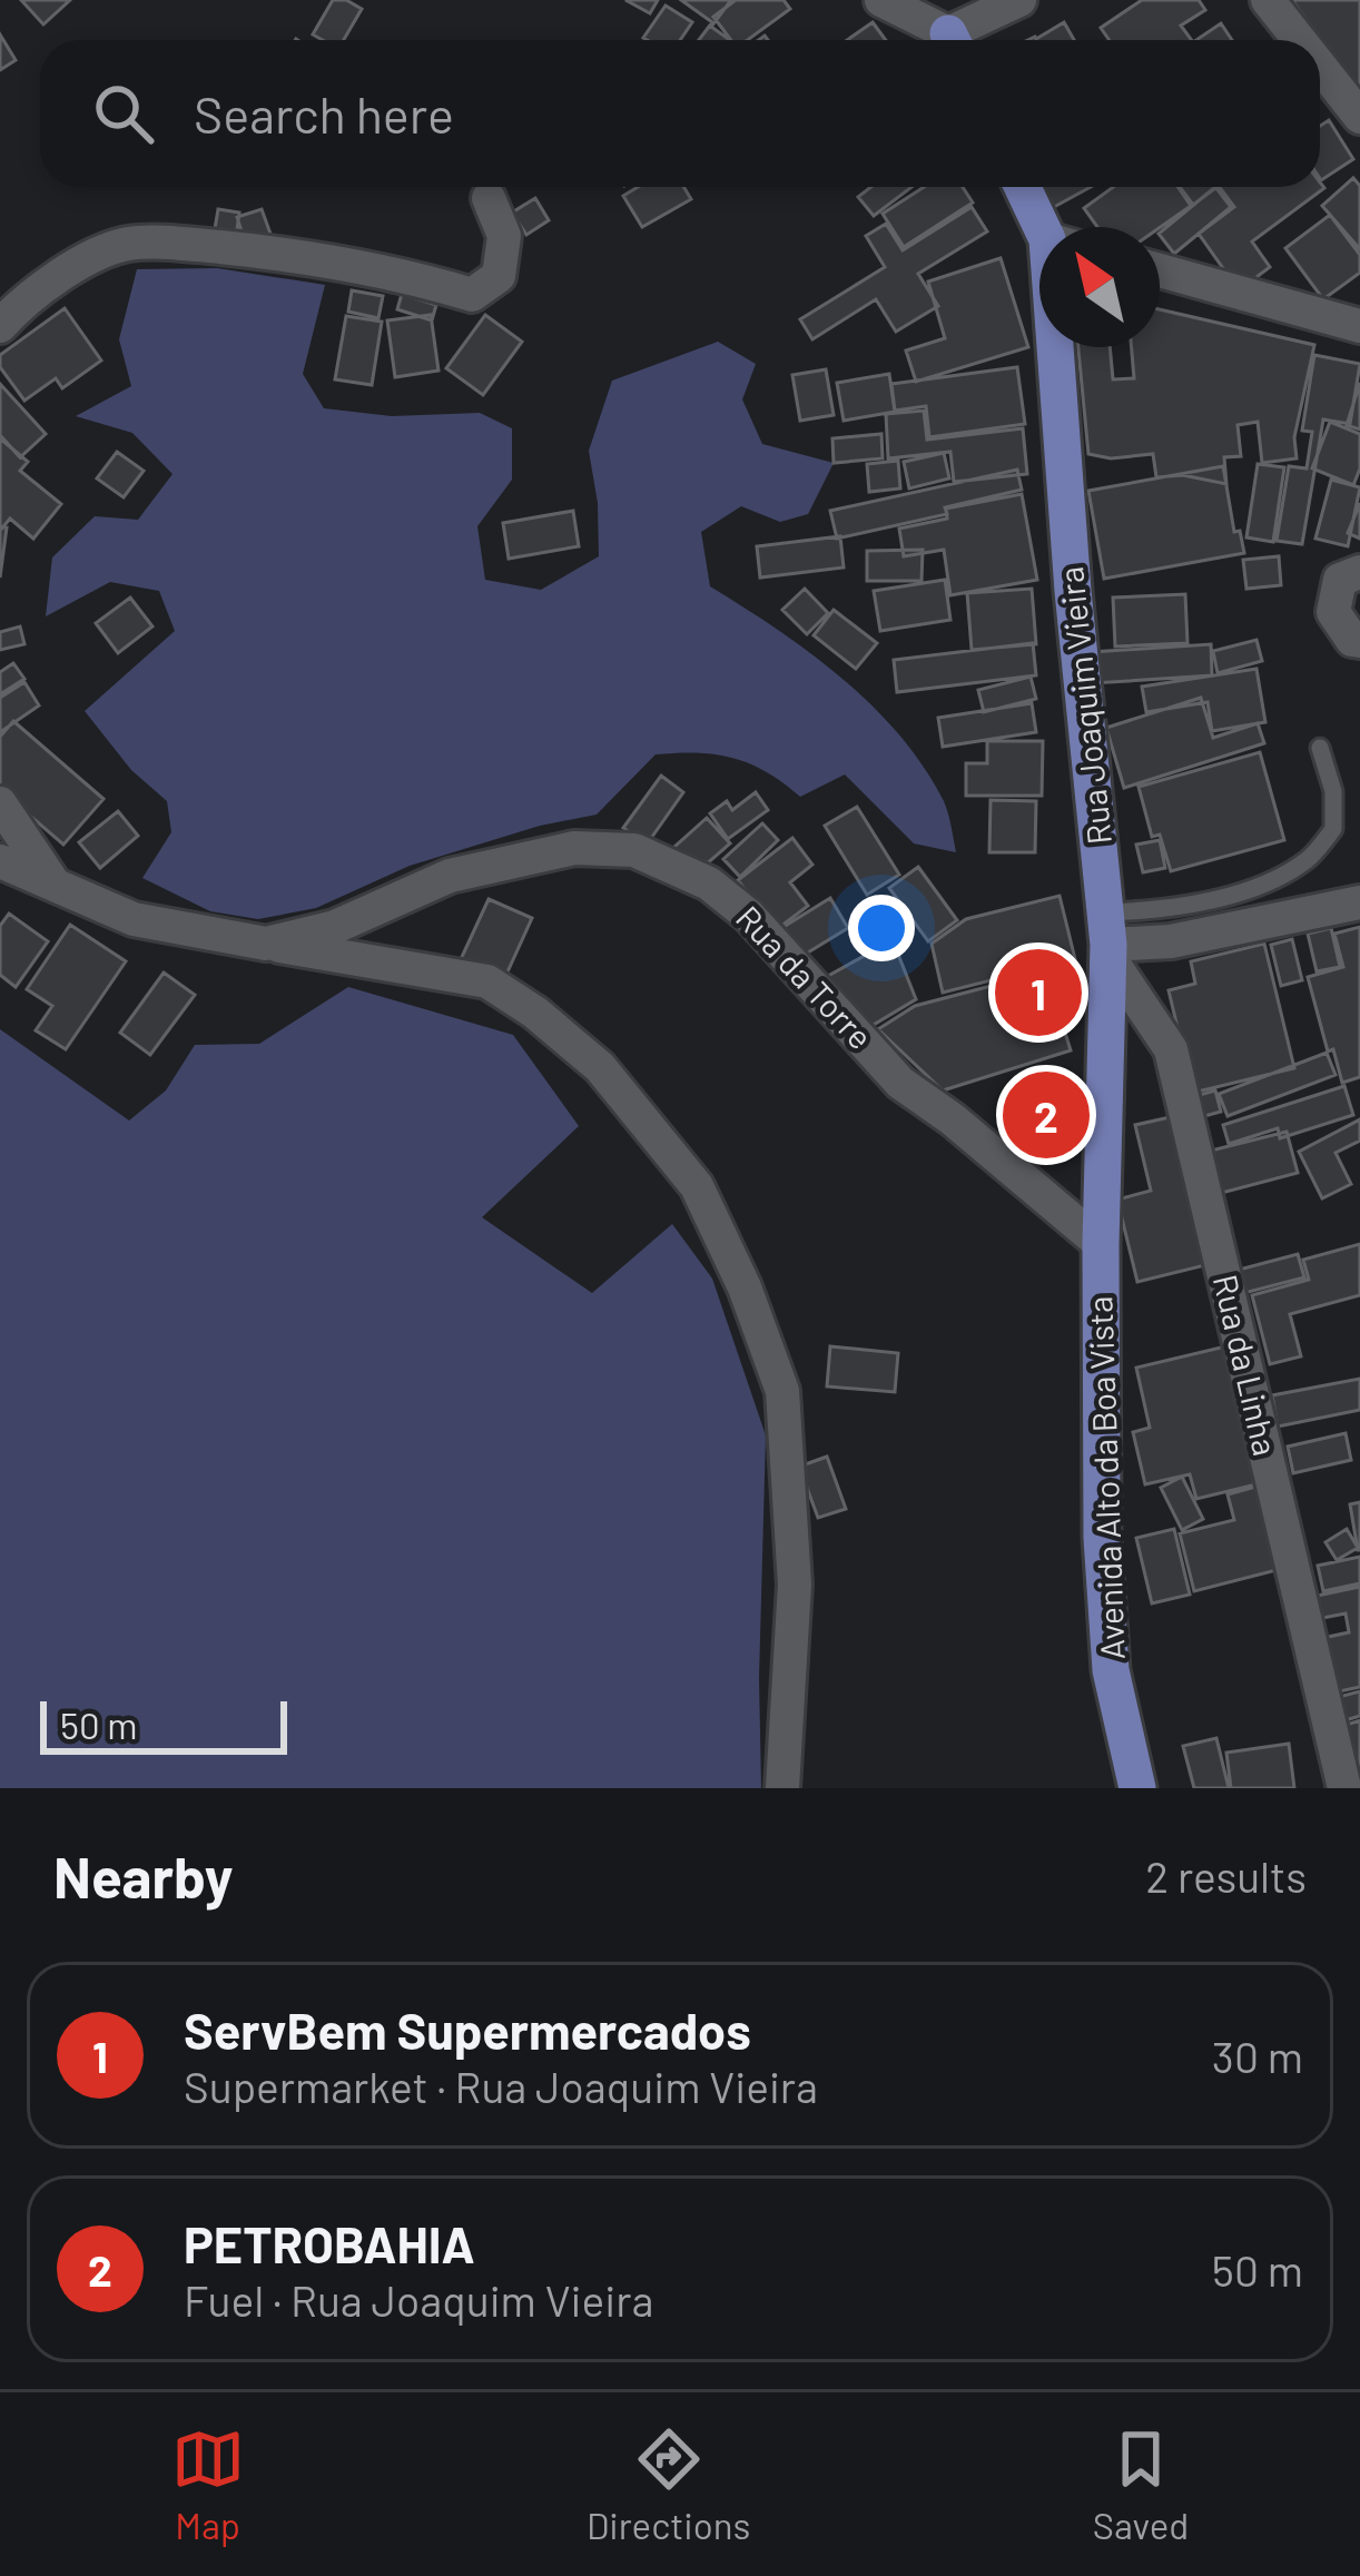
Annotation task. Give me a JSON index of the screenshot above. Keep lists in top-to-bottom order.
{
  "streets": {
    "main road": ["Rua Joaquim Vieira", "Avenida Alto da Boa Vista"],
    "street": ["Rua da Torre", "Rua da Linha"]
  },
  "crossings": [
    ["Rua Joaquim Vieira", "Rua da Torre"],
    ["Rua Joaquim Vieira", "Rua da Linha"],
    ["Rua Joaquim Vieira", "Avenida Alto da Boa Vista"],
    ["Rua da Torre", "Avenida Alto da Boa Vista"]
  ],
  "scale_bar": "50 m",
  "north": "top left",
  "page": {
    "search": "Search here",
    "pins": ["1", "2"],
    "scale": "50 m",
    "heading": ["Nearby", "2 results"],
    "list": [
      {
        "mark": "1",
        "name": "ServBem Supermercados",
        "note": "Supermarket · Rua Joaquim Vieira",
        "value": "30 m"
      },
      {
        "mark": "2",
        "name": "PETROBAHIA",
        "note": "Fuel · Rua Joaquim Vieira",
        "value": "50 m"
      }
    ],
    "nav": ["Map", "Directions", "Saved"]
  }
}
